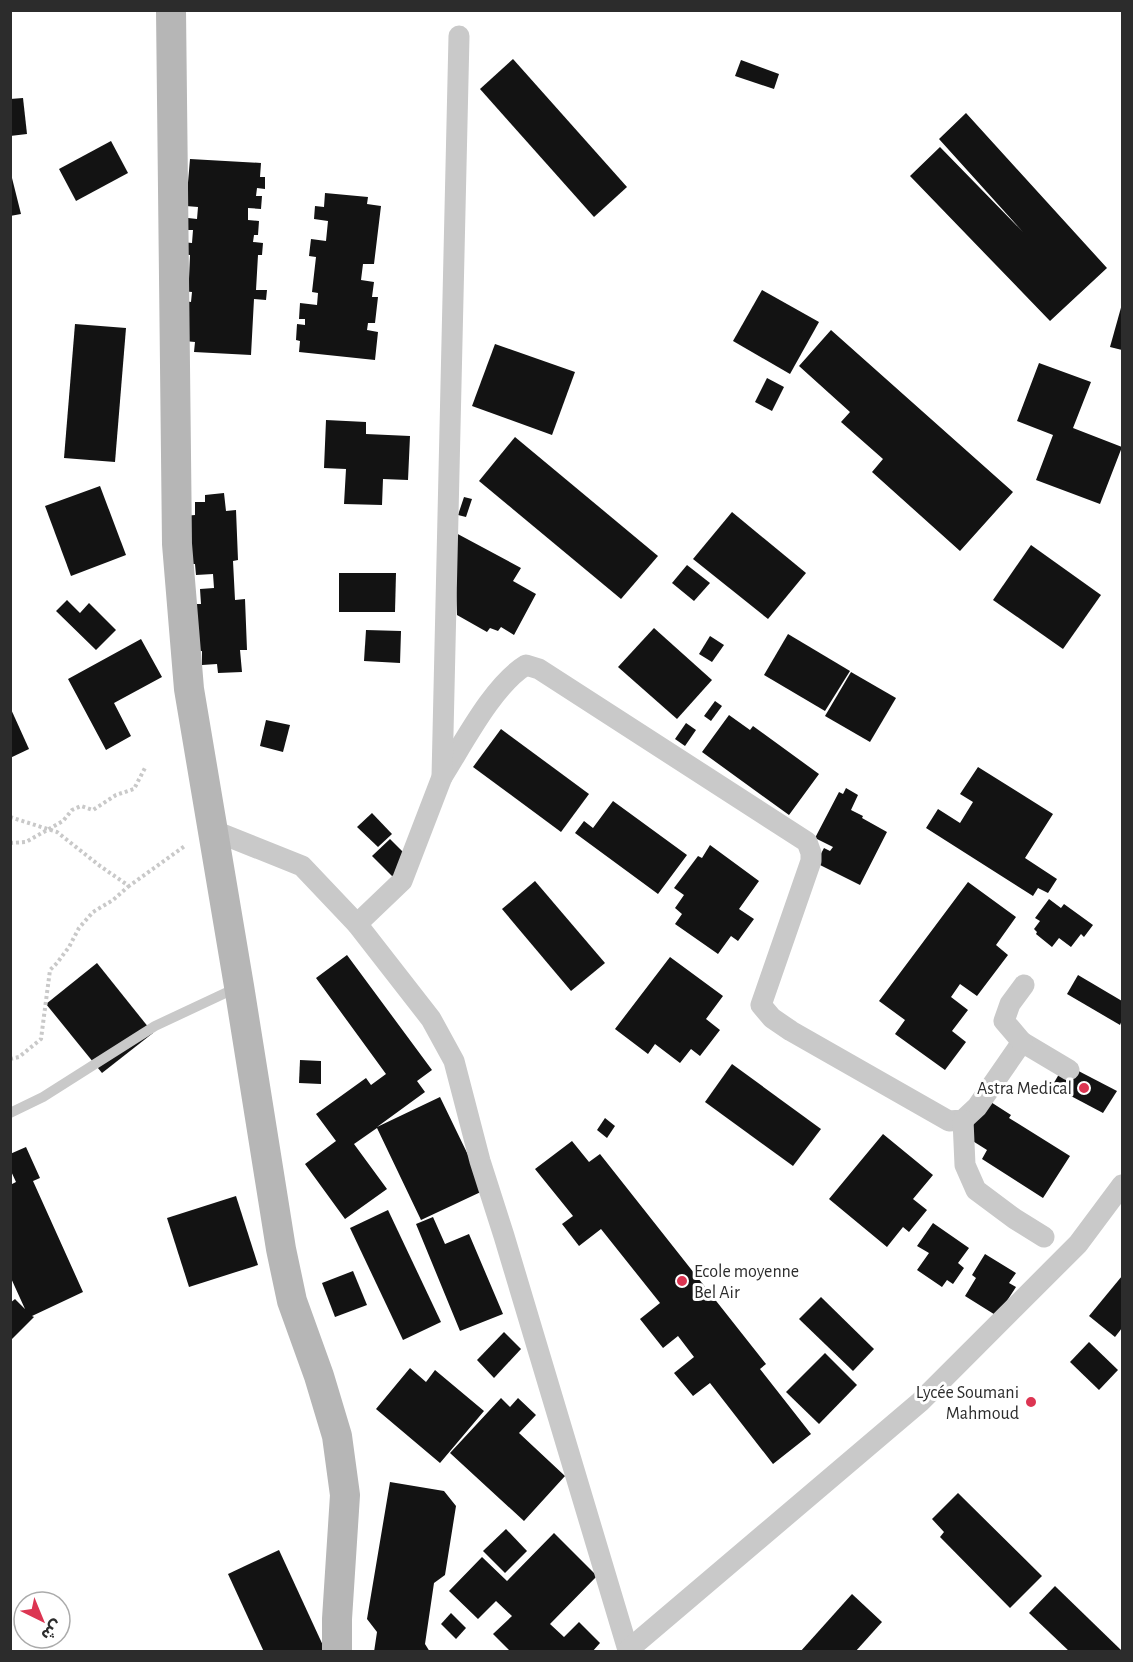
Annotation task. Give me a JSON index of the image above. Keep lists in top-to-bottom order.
{
  "places": ["Astra Medical", "Ecole moyenne Bel Air", "Lycée Soumani Mahmoud"],
  "north": "bottom right"
}
